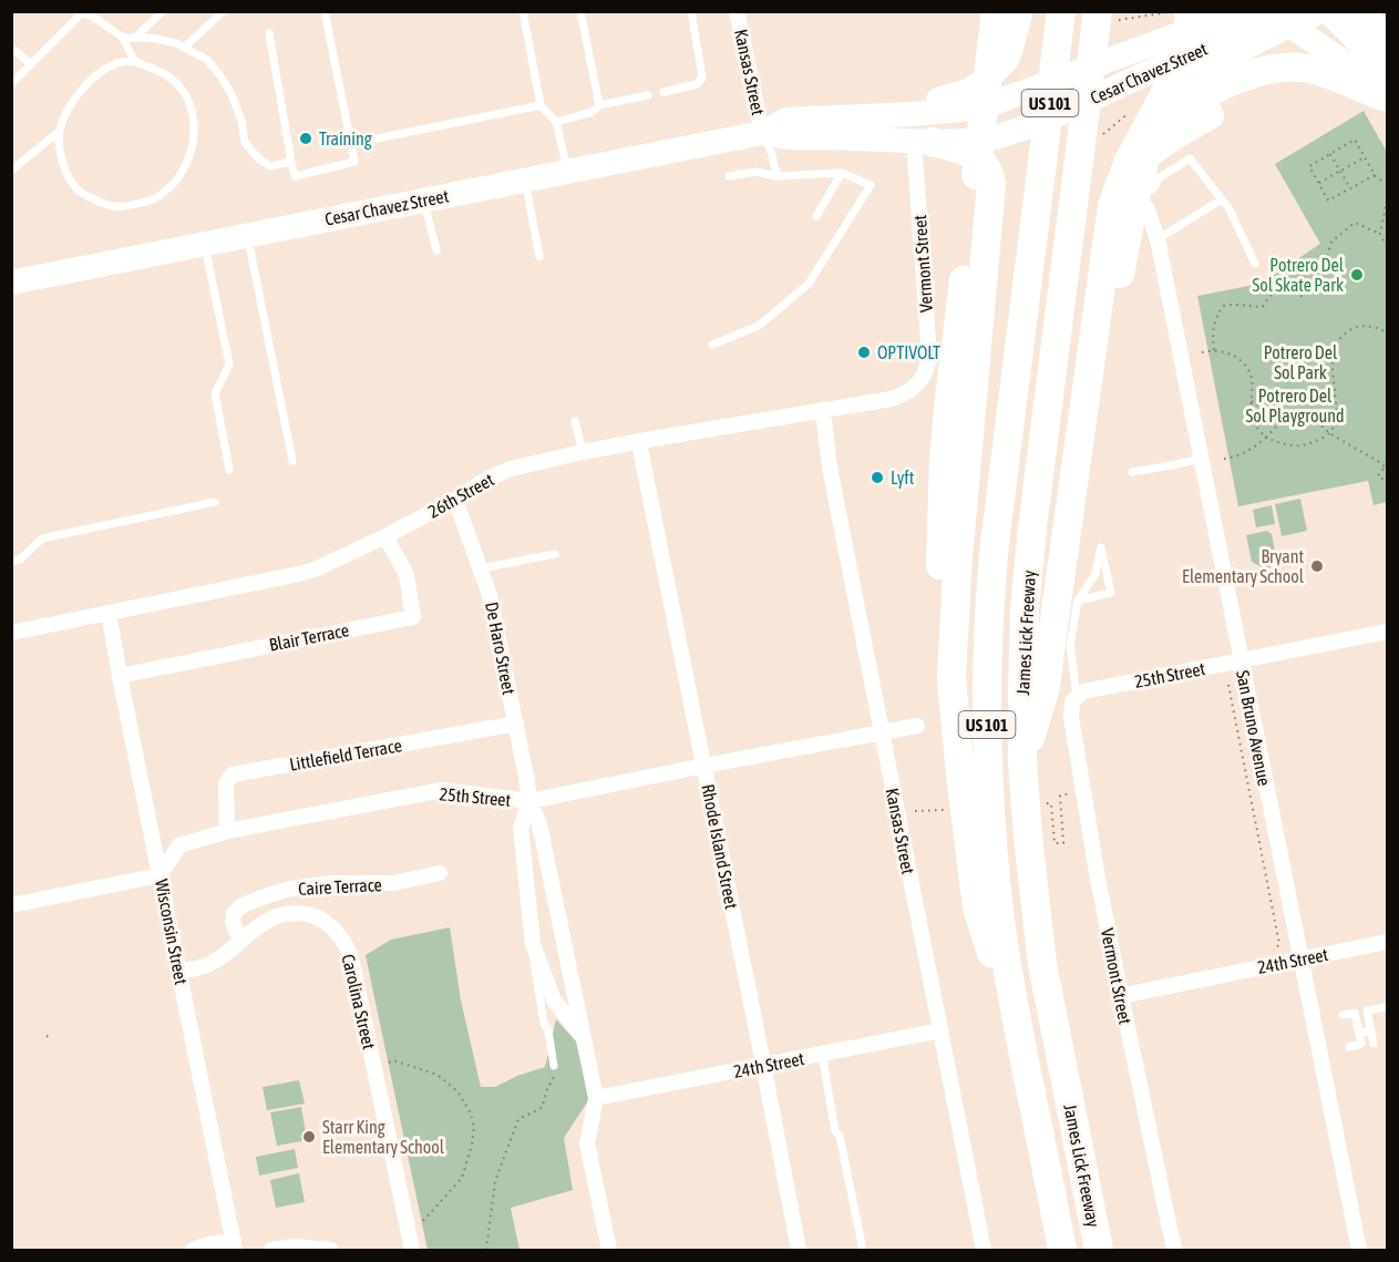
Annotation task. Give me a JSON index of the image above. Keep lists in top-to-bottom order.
{
  "streets": {
    "highway": ["US 101", "James Lick Freeway"],
    "main road": ["Cesar Chavez Street"],
    "street": [
      "Kansas Street",
      "Vermont Street",
      "26th Street",
      "Blair Terrace",
      "De Haro Street",
      "25th Street",
      "San Bruno Avenue",
      "Littlefield Terrace",
      "Rhode Island Street",
      "Caire Terrace",
      "Wisconsin Street",
      "24th Street",
      "Carolina Street"
    ]
  },
  "crossings": [
    ["Kansas Street", "Cesar Chavez Street"],
    ["Kansas Street", "26th Street"],
    ["Kansas Street", "25th Street"],
    ["Kansas Street", "24th Street"],
    ["Cesar Chavez Street", "Vermont Street"],
    ["Vermont Street", "26th Street"],
    ["Vermont Street", "25th Street"],
    ["Vermont Street", "24th Street"],
    ["26th Street", "Blair Terrace"],
    ["26th Street", "De Haro Street"],
    ["26th Street", "Rhode Island Street"],
    ["26th Street", "Wisconsin Street"],
    ["Blair Terrace", "Wisconsin Street"],
    ["De Haro Street", "25th Street"],
    ["De Haro Street", "Littlefield Terrace"],
    ["De Haro Street", "24th Street"],
    ["25th Street", "San Bruno Avenue"],
    ["25th Street", "Littlefield Terrace"],
    ["25th Street", "Rhode Island Street"],
    ["25th Street", "Wisconsin Street"],
    ["San Bruno Avenue", "24th Street"],
    ["Rhode Island Street", "24th Street"],
    ["Caire Terrace", "Carolina Street"],
    ["Wisconsin Street", "Carolina Street"]
  ],
  "parks": ["Potrero Del Sol Park", "Potrero Del Sol Playground"],
  "places": [
    "Training",
    "Potrero Del Sol Skate Park",
    "OPTIVOLT",
    "Lyft",
    "Bryant Elementary School",
    "Starr King Elementary School"
  ]
}
